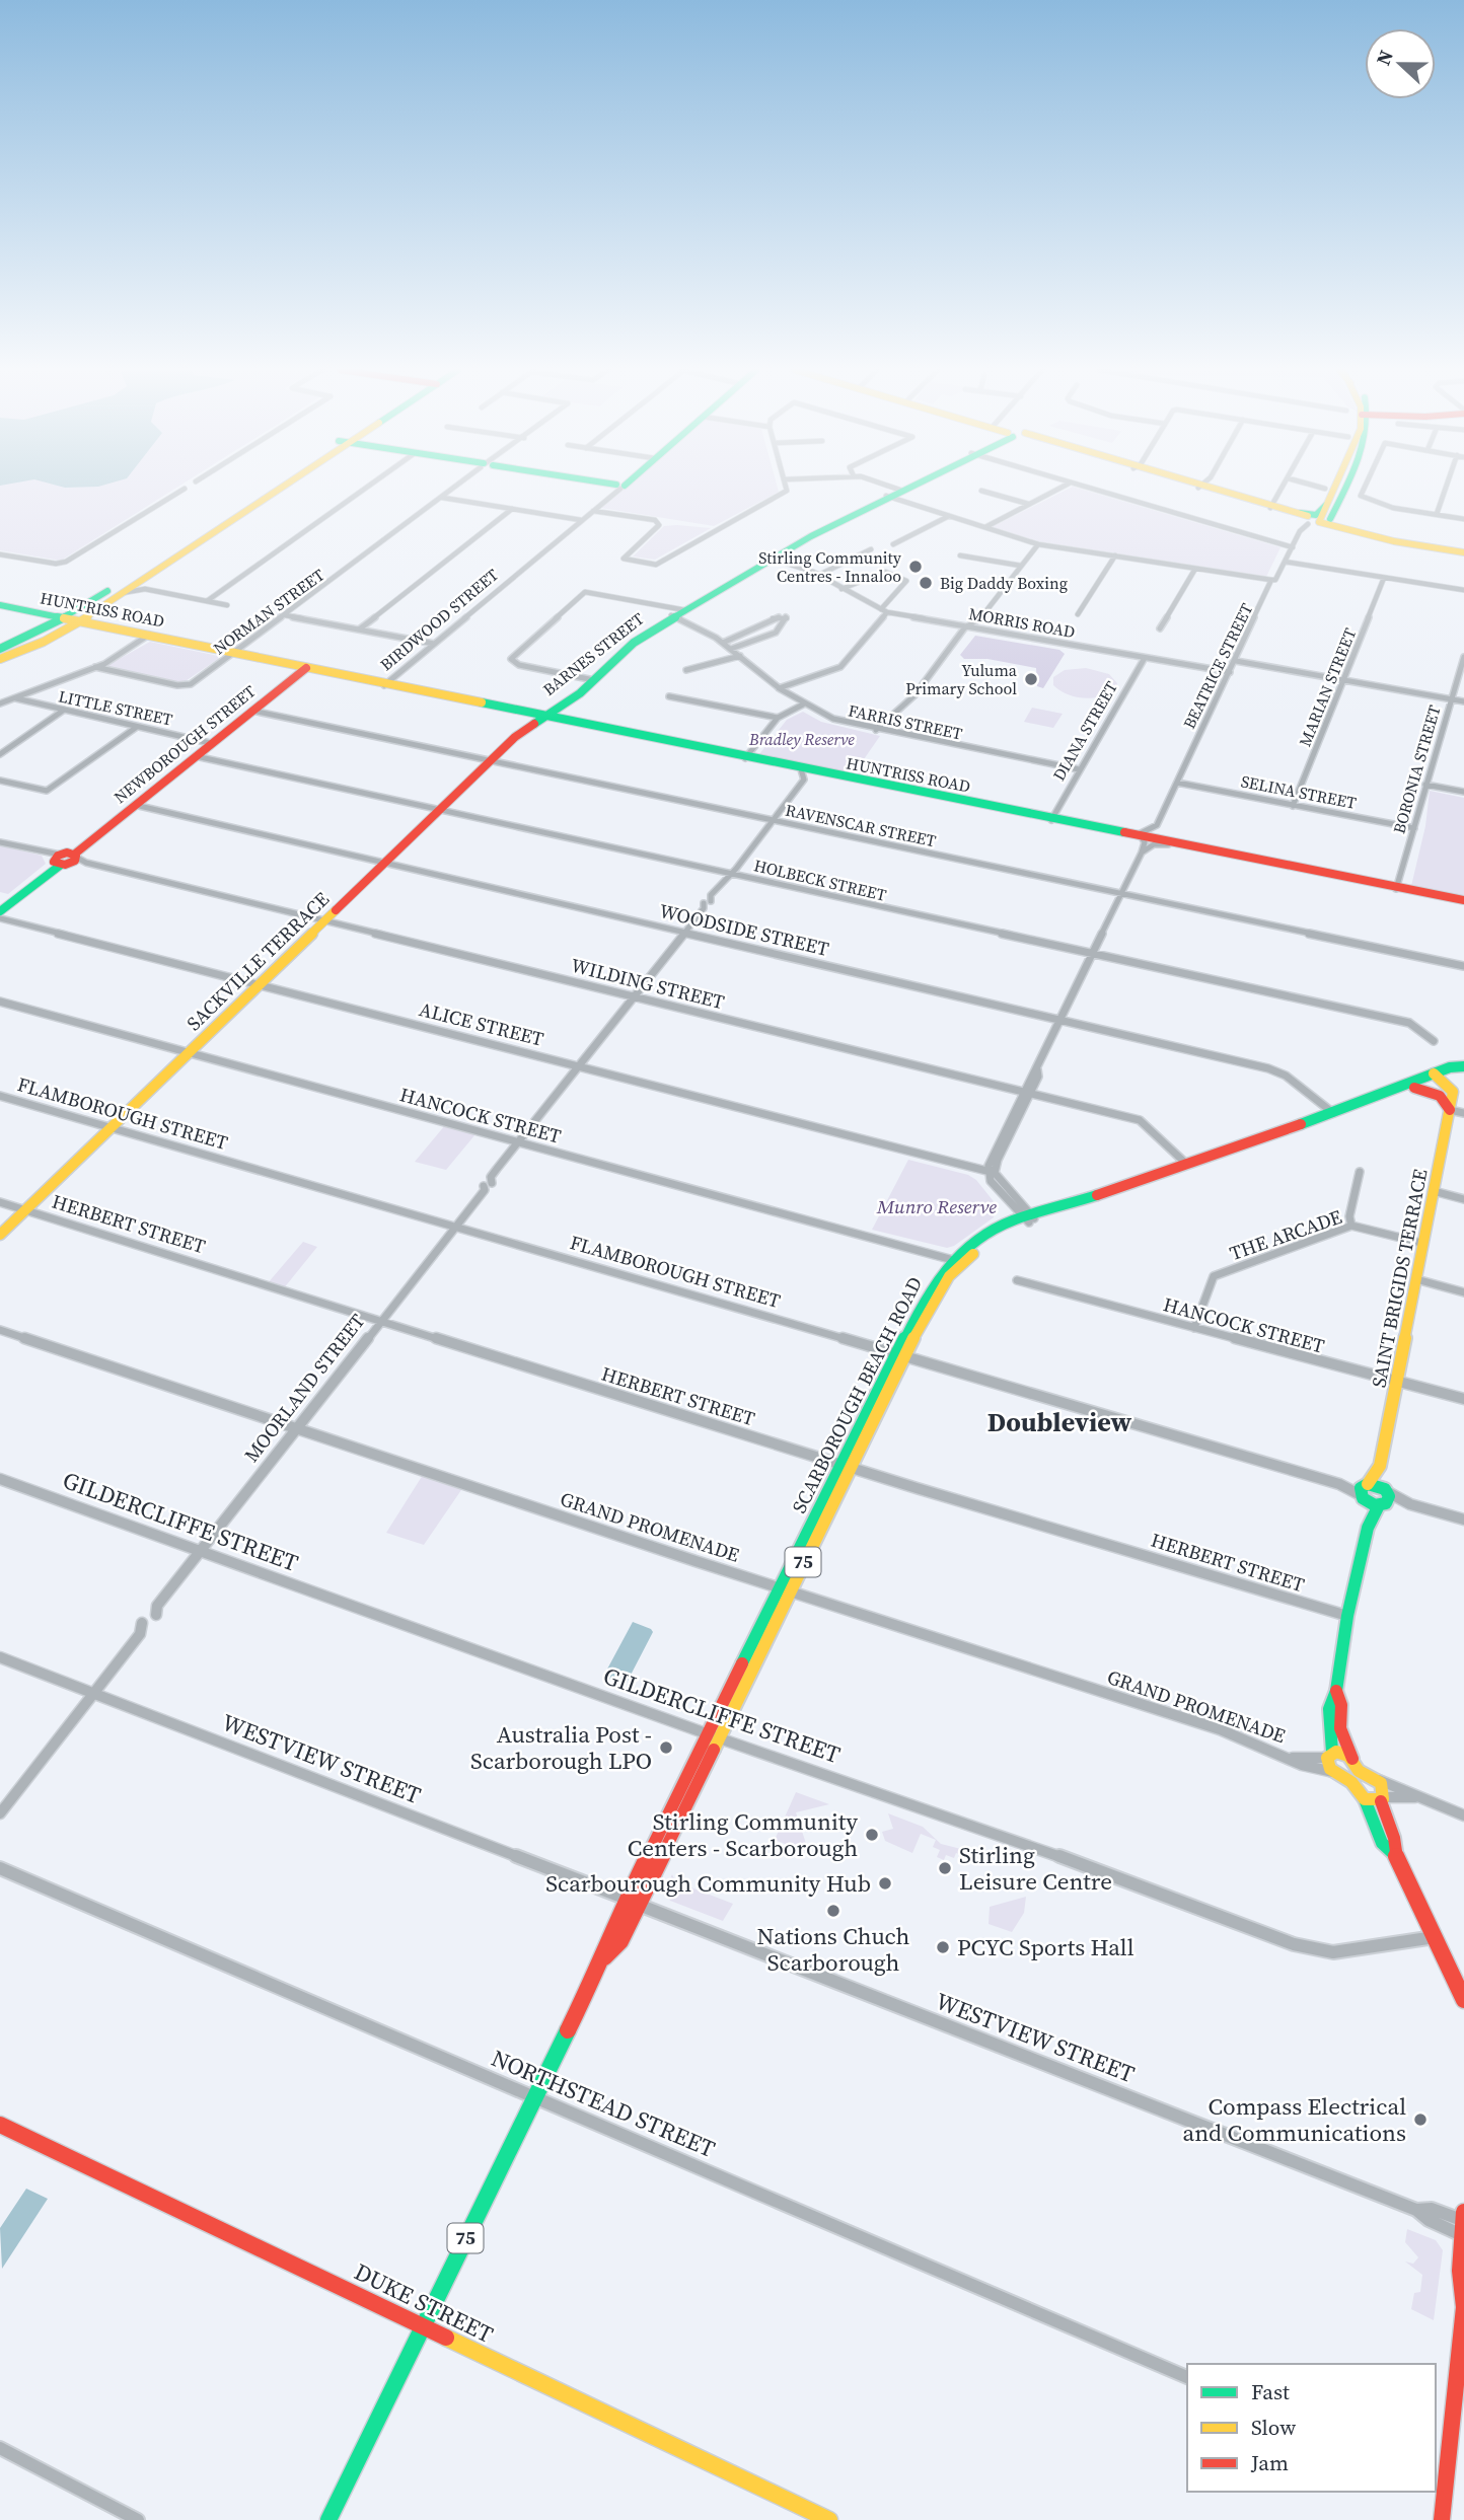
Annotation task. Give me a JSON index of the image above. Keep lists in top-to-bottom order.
{
  "streets": {
    "main road": [
      "HUNTRISS ROAD",
      "BARNES STREET",
      "NEWBOROUGH STREET",
      "SACKVILLE TERRACE",
      "SAINT BRIGIDS TERRACE",
      "SCARBOROUGH BEACH ROAD",
      "75",
      "DUKE STREET"
    ],
    "street": [
      "NORMAN STREET",
      "BIRDWOOD STREET",
      "MORRIS ROAD",
      "BEATRICE STREET",
      "MARIAN STREET",
      "LITTLE STREET",
      "FARRIS STREET",
      "DIANA STREET",
      "BORONIA STREET",
      "SELINA STREET",
      "RAVENSCAR STREET",
      "HOLBECK STREET",
      "WOODSIDE STREET",
      "WILDING STREET",
      "ALICE STREET",
      "FLAMBOROUGH STREET",
      "HANCOCK STREET",
      "HERBERT STREET",
      "THE ARCADE",
      "MOORLAND STREET",
      "GILDERCLIFFE STREET",
      "GRAND PROMENADE",
      "WESTVIEW STREET",
      "NORTHSTEAD STREET"
    ]
  },
  "crossings": [
    ["HUNTRISS ROAD", "NORMAN STREET"],
    ["HUNTRISS ROAD", "BIRDWOOD STREET"],
    ["HUNTRISS ROAD", "BARNES STREET"],
    ["HUNTRISS ROAD", "DIANA STREET"],
    ["HUNTRISS ROAD", "NEWBOROUGH STREET"],
    ["HUNTRISS ROAD", "BORONIA STREET"],
    ["HUNTRISS ROAD", "SACKVILLE TERRACE"],
    ["HUNTRISS ROAD", "MOORLAND STREET"],
    ["MORRIS ROAD", "BARNES STREET"],
    ["MORRIS ROAD", "BEATRICE STREET"],
    ["MORRIS ROAD", "DIANA STREET"],
    ["BARNES STREET", "FARRIS STREET"],
    ["BARNES STREET", "SACKVILLE TERRACE"],
    ["BEATRICE STREET", "SELINA STREET"],
    ["MARIAN STREET", "SELINA STREET"],
    ["LITTLE STREET", "NEWBOROUGH STREET"],
    ["FARRIS STREET", "DIANA STREET"],
    ["NEWBOROUGH STREET", "RAVENSCAR STREET"],
    ["NEWBOROUGH STREET", "HOLBECK STREET"],
    ["NEWBOROUGH STREET", "WOODSIDE STREET"],
    ["NEWBOROUGH STREET", "WILDING STREET"],
    ["BORONIA STREET", "SELINA STREET"],
    ["RAVENSCAR STREET", "SACKVILLE TERRACE"],
    ["RAVENSCAR STREET", "MOORLAND STREET"],
    ["HOLBECK STREET", "SACKVILLE TERRACE"],
    ["HOLBECK STREET", "MOORLAND STREET"],
    ["WOODSIDE STREET", "SACKVILLE TERRACE"],
    ["WOODSIDE STREET", "MOORLAND STREET"],
    ["WOODSIDE STREET", "SCARBOROUGH BEACH ROAD"],
    ["SACKVILLE TERRACE", "WILDING STREET"],
    ["SACKVILLE TERRACE", "ALICE STREET"],
    ["SACKVILLE TERRACE", "FLAMBOROUGH STREET"],
    ["SACKVILLE TERRACE", "HANCOCK STREET"],
    ["SACKVILLE TERRACE", "HERBERT STREET"],
    ["WILDING STREET", "MOORLAND STREET"],
    ["WILDING STREET", "SCARBOROUGH BEACH ROAD"],
    ["ALICE STREET", "MOORLAND STREET"],
    ["FLAMBOROUGH STREET", "SAINT BRIGIDS TERRACE"],
    ["FLAMBOROUGH STREET", "MOORLAND STREET"],
    ["FLAMBOROUGH STREET", "SCARBOROUGH BEACH ROAD"],
    ["HANCOCK STREET", "THE ARCADE"],
    ["HANCOCK STREET", "SAINT BRIGIDS TERRACE"],
    ["HANCOCK STREET", "MOORLAND STREET"],
    ["HANCOCK STREET", "SCARBOROUGH BEACH ROAD"],
    ["HERBERT STREET", "MOORLAND STREET"],
    ["HERBERT STREET", "SCARBOROUGH BEACH ROAD"],
    ["THE ARCADE", "SAINT BRIGIDS TERRACE"],
    ["SAINT BRIGIDS TERRACE", "SCARBOROUGH BEACH ROAD"],
    ["MOORLAND STREET", "GILDERCLIFFE STREET"],
    ["MOORLAND STREET", "GRAND PROMENADE"],
    ["SCARBOROUGH BEACH ROAD", "GILDERCLIFFE STREET"],
    ["SCARBOROUGH BEACH ROAD", "GRAND PROMENADE"],
    ["SCARBOROUGH BEACH ROAD", "WESTVIEW STREET"],
    ["SCARBOROUGH BEACH ROAD", "NORTHSTEAD STREET"],
    ["SCARBOROUGH BEACH ROAD", "DUKE STREET"]
  ],
  "districts": ["Doubleview"],
  "parks": ["Bradley Reserve", "Munro Reserve"],
  "places": [
    "Stirling Community Centres - Innaloo",
    "Big Daddy Boxing",
    "Yuluma Primary School",
    "Australia Post - Scarborough LPO",
    "Stirling Community Centers - Scarborough",
    "Stirling Leisure Centre",
    "Scarbourough Community Hub",
    "Nations Chuch Scarborough",
    "PCYC Sports Hall",
    "Compass Electrical and Communications"
  ],
  "legend": ["Fast", "Slow", "Jam"],
  "north": "left"
}
